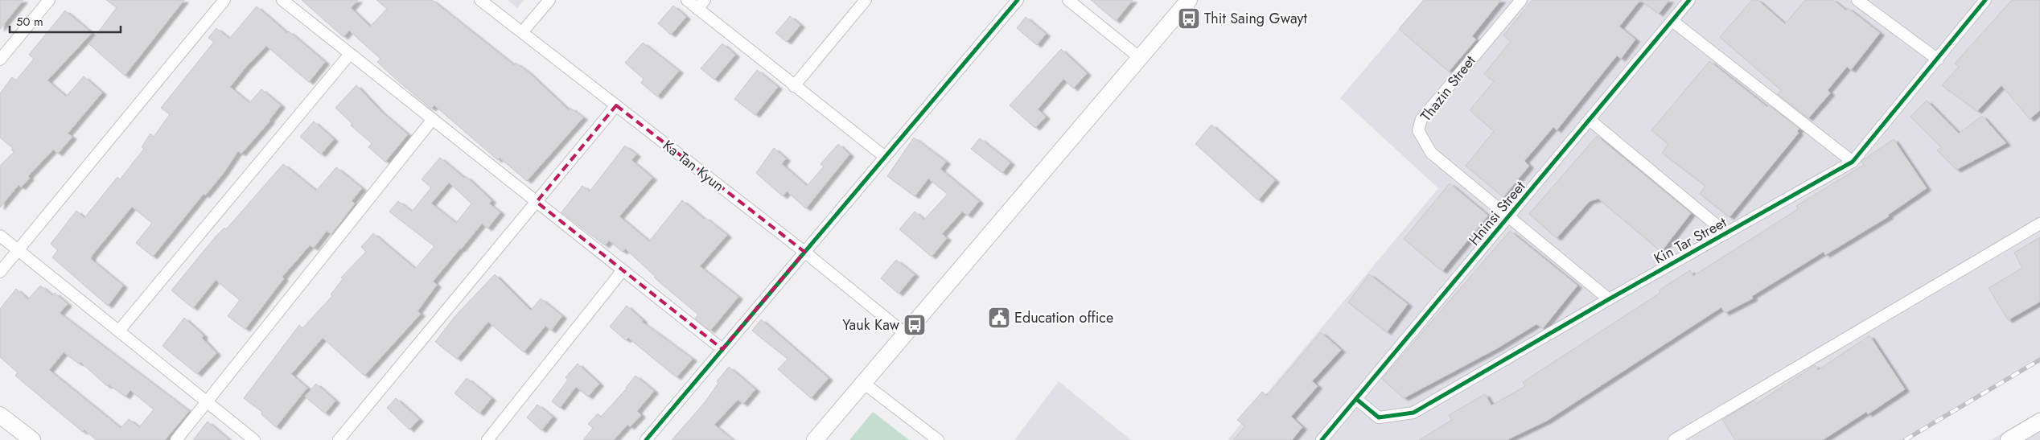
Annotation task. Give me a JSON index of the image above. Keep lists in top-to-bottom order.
{
  "streets": {
    "street": [
      "Thazin Street",
      "Ka Tan Kyun",
      "Hninsi Street",
      "Kin Tar Street"
    ]
  },
  "crossings": [
    ["Thazin Street", "Hninsi Street"],
    ["Thazin Street", "Kin Tar Street"],
    ["Hninsi Street", "Kin Tar Street"]
  ],
  "places": {
    "bus stop": ["Thit Saing Gwayt", "Yauk Kaw"],
    "public building": ["Education office"]
  },
  "scale_bar": "50 m"
}
